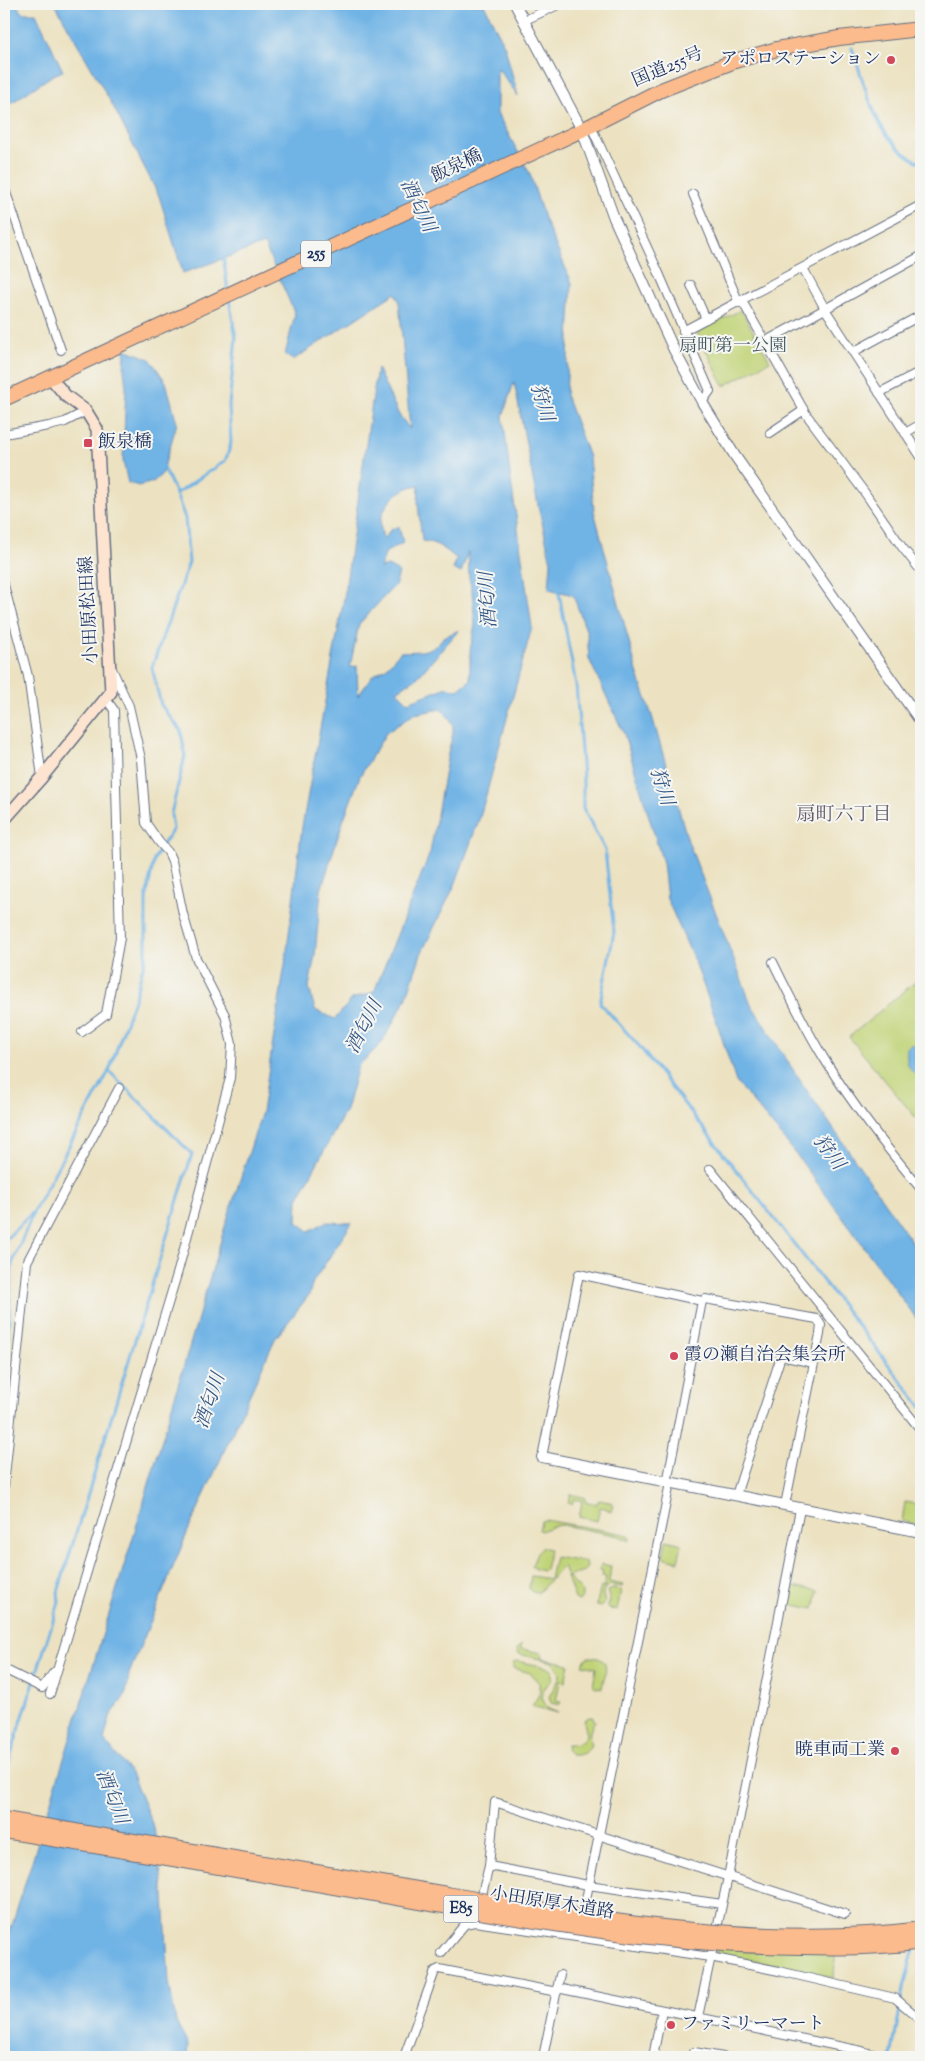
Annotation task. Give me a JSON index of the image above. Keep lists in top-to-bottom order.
{
  "streets": {
    "highway": [
      "国道255号",
      "飯泉橋",
      "255",
      "小田原厚木道路",
      "E85"
    ],
    "main road": ["小田原松田線"]
  },
  "crossings": [
    ["国道255号", "飯泉橋"],
    ["飯泉橋", "255"],
    ["飯泉橋", "小田原松田線"],
    ["255", "小田原松田線"]
  ],
  "districts": ["扇町六丁目"],
  "water": ["酒匂川", "狩川"],
  "parks": ["扇町第一公園"],
  "places": {
    "other": [
      "アポロステーション",
      "霞の瀬自治会集会所",
      "暁車両工業",
      "ファミリーマート"
    ],
    "transit": ["飯泉橋"]
  }
}
